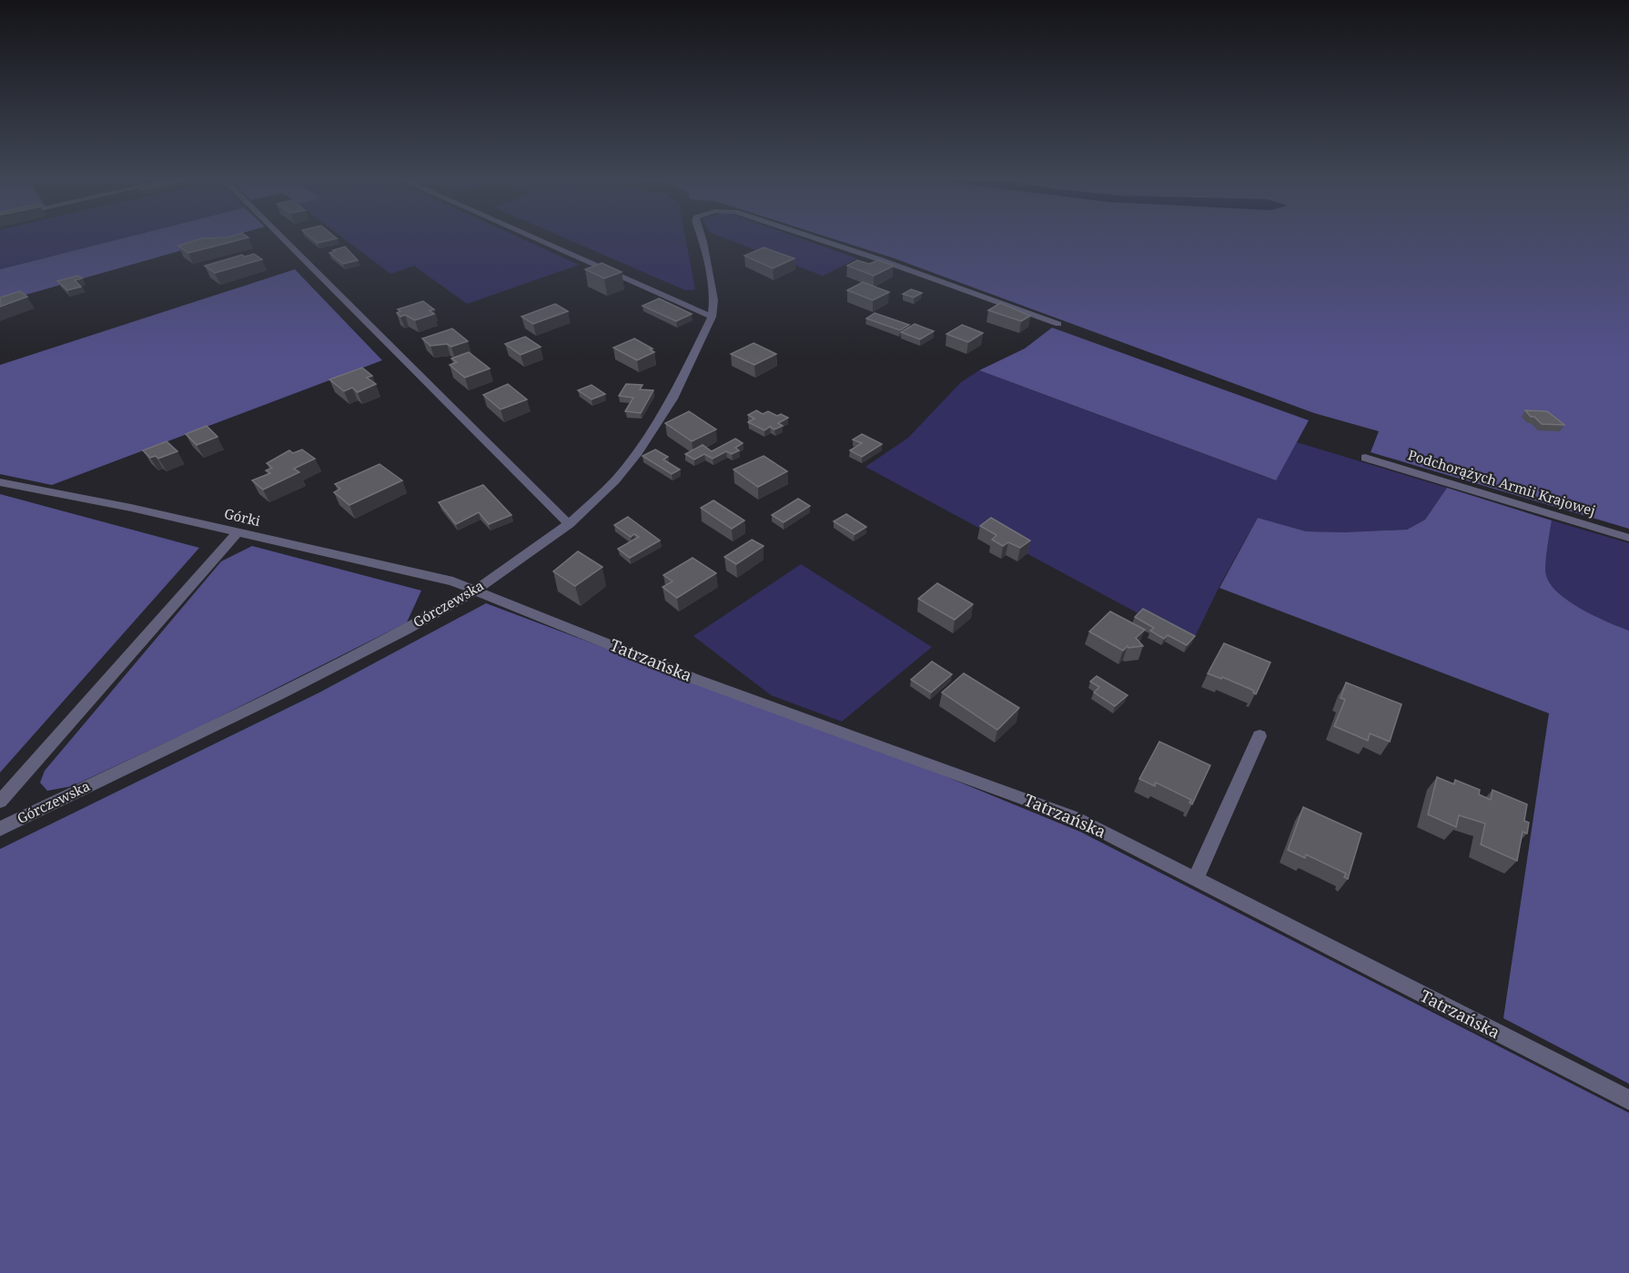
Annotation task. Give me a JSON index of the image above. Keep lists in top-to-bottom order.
{
  "streets": {
    "street": [
      "Podchorążych Armii Krajowej",
      "Górki",
      "Górczewska",
      "Tatrzańska"
    ]
  },
  "crossings": [
    ["Górki", "Górczewska"],
    ["Górki", "Tatrzańska"],
    ["Górczewska", "Tatrzańska"]
  ]
}
